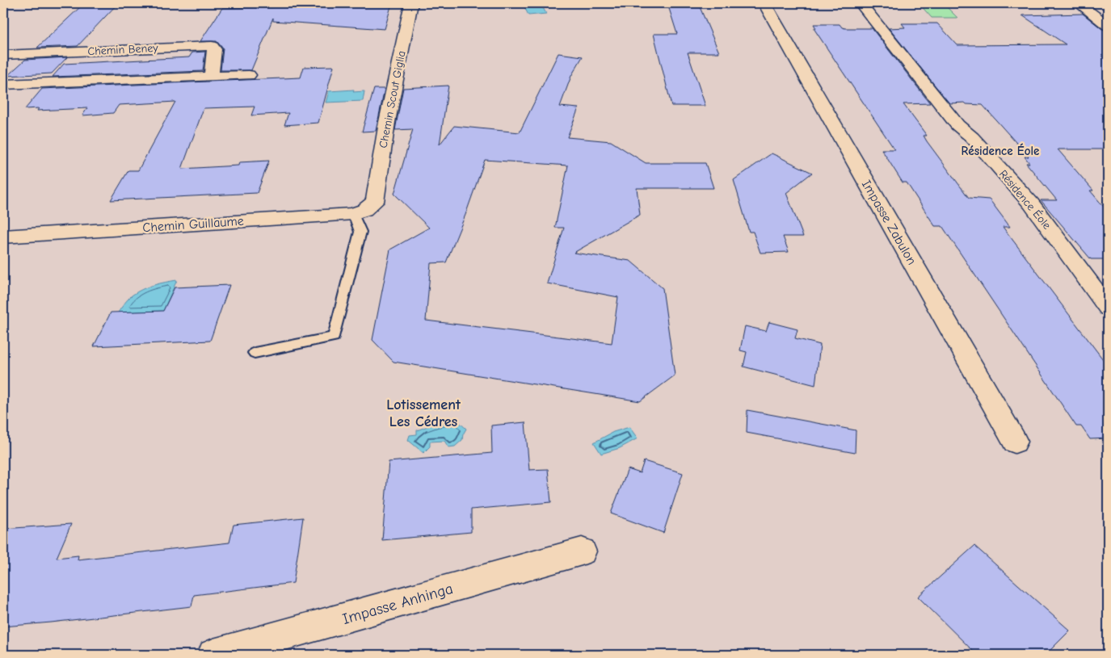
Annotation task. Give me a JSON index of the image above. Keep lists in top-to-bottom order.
{
  "streets": {
    "street": [
      "Chemin Beney",
      "Chemin Scout Giglia",
      "Résidence Éole",
      "Impasse Zabulon",
      "Chemin Guillaume",
      "Impasse Anhinga"
    ]
  },
  "crossings": [
    ["Chemin Scout Giglia", "Chemin Guillaume"]
  ],
  "districts": ["Résidence Éole", "Lotissement Les Cédres"]
}
